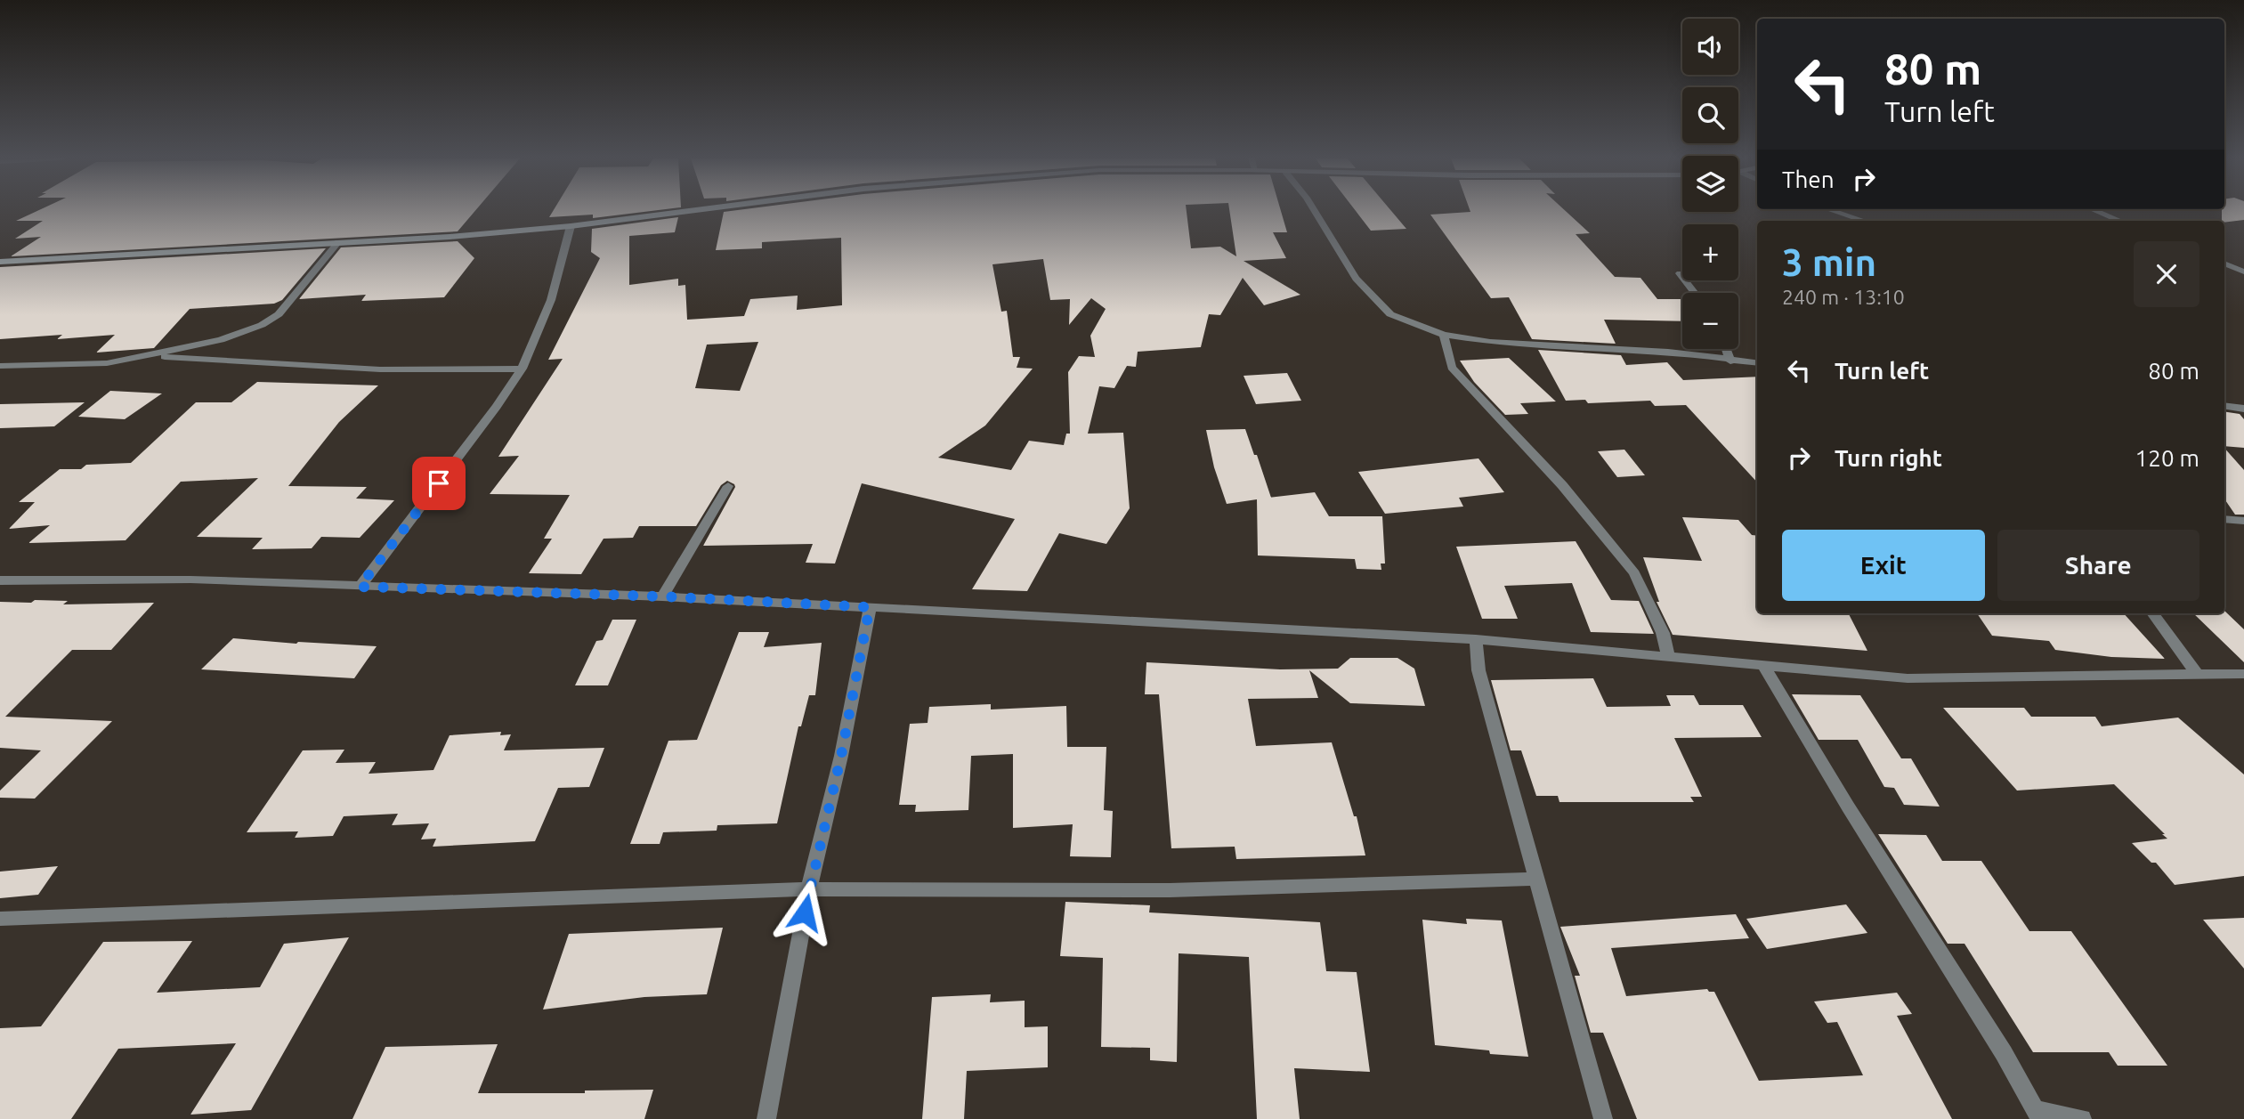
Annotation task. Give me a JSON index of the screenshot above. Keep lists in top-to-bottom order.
{
  "page": {
    "map_buttons": ["+", "−"],
    "turn": ["80 m", "Turn left"],
    "then": "Then",
    "heading": ["3 min", "240 m · 13:10"],
    "list": [
      {
        "name": "Turn left",
        "value": "80 m"
      },
      {
        "name": "Turn right",
        "value": "120 m"
      }
    ],
    "buttons": ["Exit", "Share"]
  }
}
